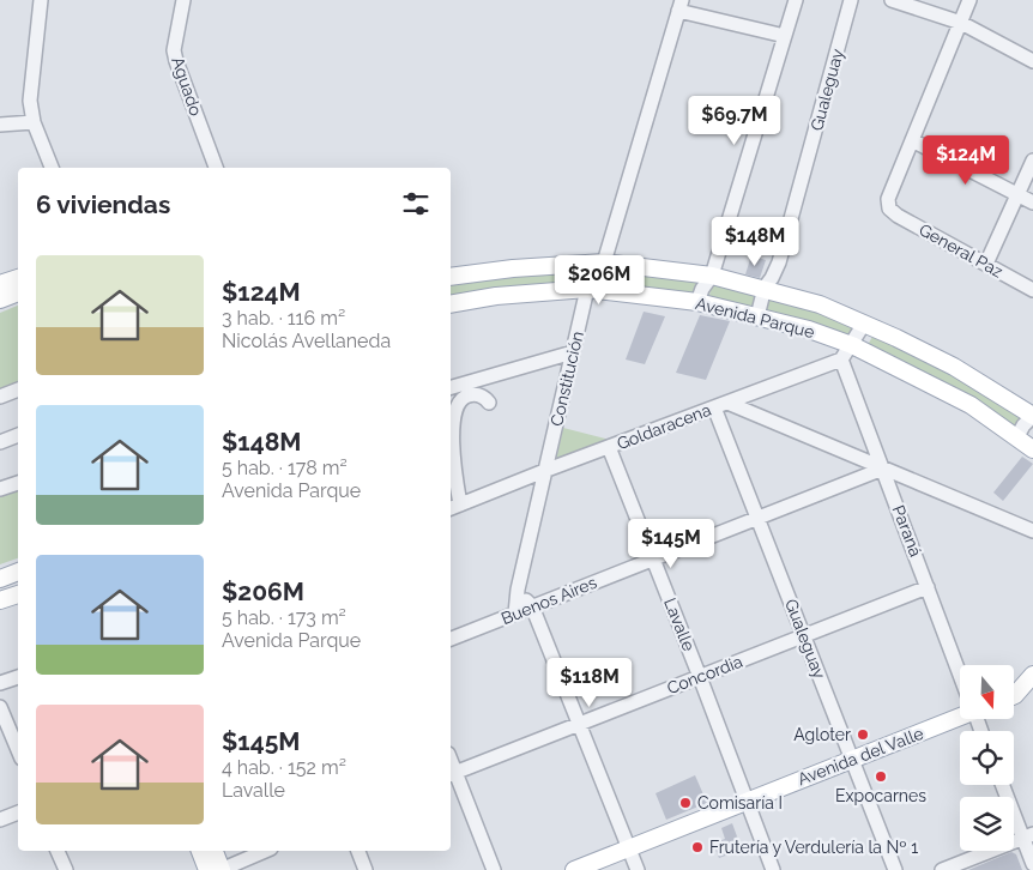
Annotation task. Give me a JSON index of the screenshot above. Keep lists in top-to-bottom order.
{
  "streets": {
    "main road": ["Avenida Parque", "Avenida del Valle"],
    "street": [
      "Aguado",
      "Gualeguay",
      "General Paz",
      "Constitución",
      "Goldaracena",
      "Paraná",
      "Buenos Aires",
      "Lavalle",
      "Concordia"
    ]
  },
  "crossings": [
    ["Gualeguay", "Avenida Parque"],
    ["Gualeguay", "Goldaracena"],
    ["Gualeguay", "Buenos Aires"],
    ["Gualeguay", "Concordia"],
    ["Gualeguay", "Avenida del Valle"],
    ["Avenida Parque", "Constitución"],
    ["Constitución", "Goldaracena"],
    ["Constitución", "Buenos Aires"],
    ["Goldaracena", "Paraná"],
    ["Goldaracena", "Lavalle"],
    ["Paraná", "Buenos Aires"],
    ["Paraná", "Concordia"],
    ["Buenos Aires", "Lavalle"],
    ["Lavalle", "Concordia"],
    ["Lavalle", "Avenida del Valle"]
  ],
  "places": [
    "Agloter",
    "Expocarnes",
    "Comisaría I",
    "Frutería y Verdulería la Nº 1"
  ],
  "north": "bottom",
  "page": {
    "price": [
      "$69.7M",
      "$124M",
      "$148M",
      "$206M",
      "$145M",
      "$118M"
    ],
    "heading": "6 viviendas",
    "list": [
      {
        "name": "$124M",
        "note": "3 hab. · 116 m² · Nicolás Avellaneda"
      },
      {
        "name": "$148M",
        "note": "5 hab. · 178 m² · Avenida Parque"
      },
      {
        "name": "$206M",
        "note": "5 hab. · 173 m² · Avenida Parque"
      },
      {
        "name": "$145M",
        "note": "4 hab. · 152 m² · Lavalle"
      }
    ]
  }
}
